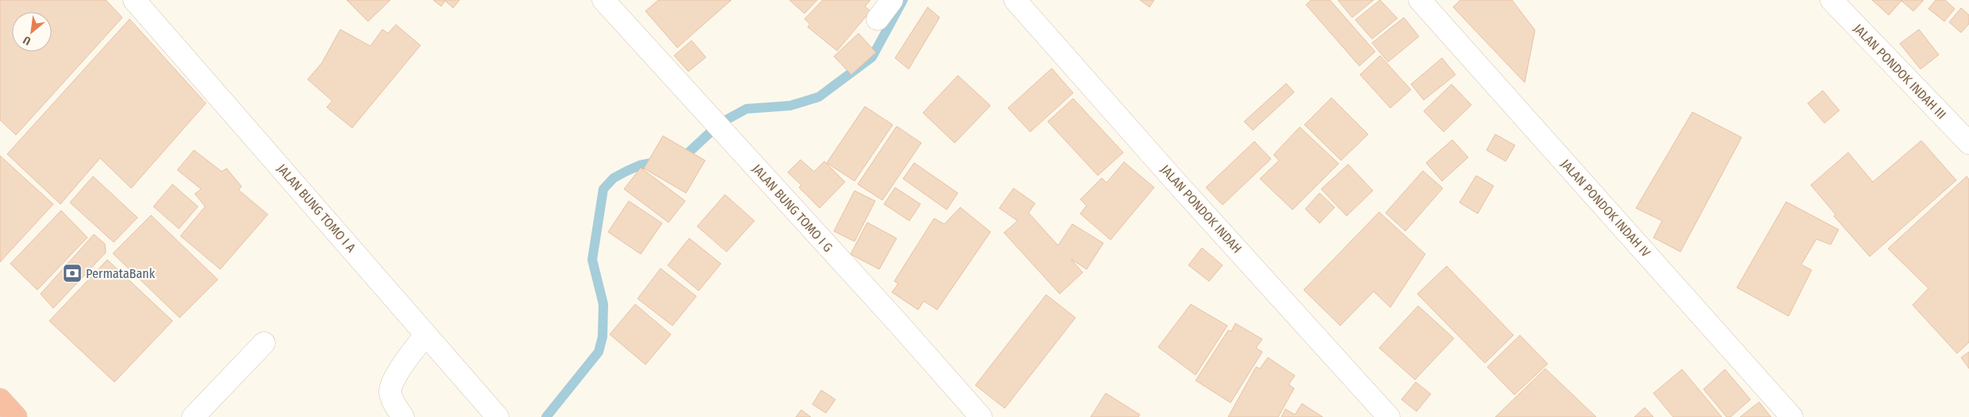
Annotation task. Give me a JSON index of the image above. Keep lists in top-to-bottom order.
{
  "streets": {
    "street": [
      "JALAN PONDOK INDAH III",
      "JALAN BUNG TOMO I A",
      "JALAN BUNG TOMO I G",
      "JALAN PONDOK INDAH IV",
      "JALAN PONDOK INDAH"
    ]
  },
  "places": {
    "bank": ["PermataBank"]
  },
  "north": "bottom left"
}
